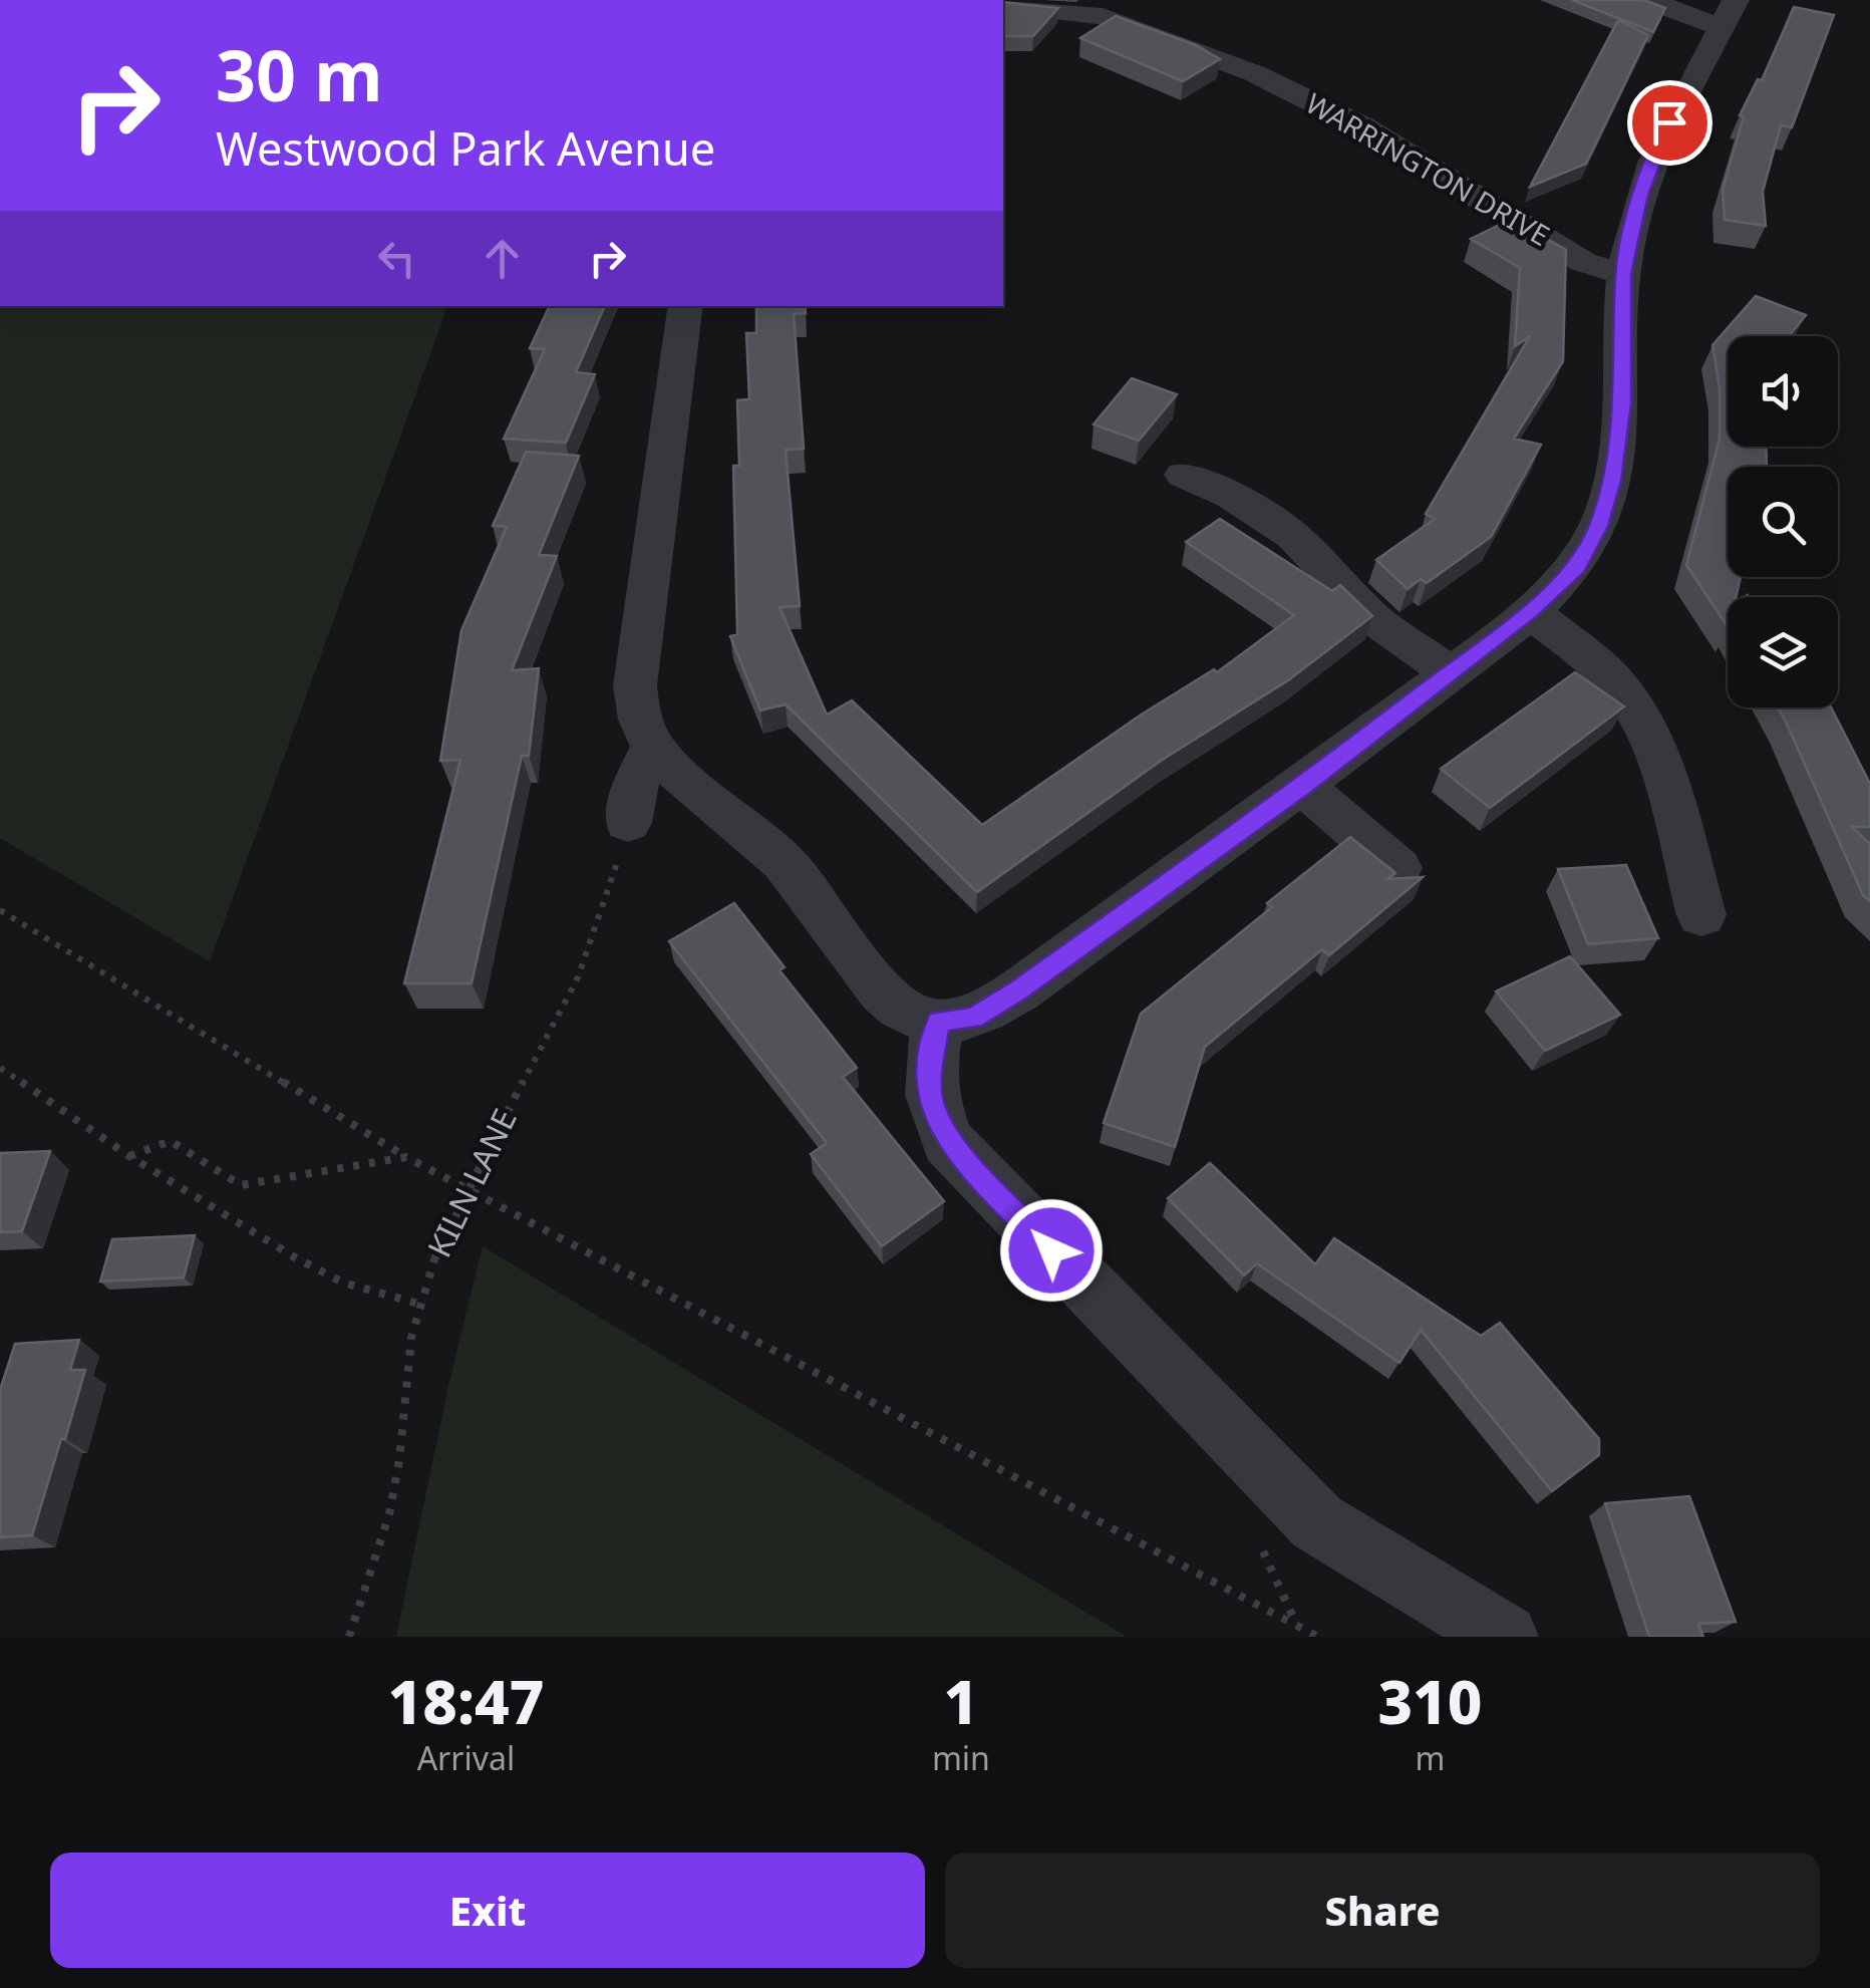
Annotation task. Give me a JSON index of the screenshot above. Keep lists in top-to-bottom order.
{
  "streets": {
    "street": ["WARRINGTON DRIVE"],
    "path": ["KILN LANE"]
  },
  "page": {
    "turn": ["30 m", "Westwood Park Avenue"],
    "eta": [
      "18:47",
      "Arrival",
      "1",
      "min",
      "310",
      "m"
    ],
    "buttons": ["Exit", "Share"]
  }
}
